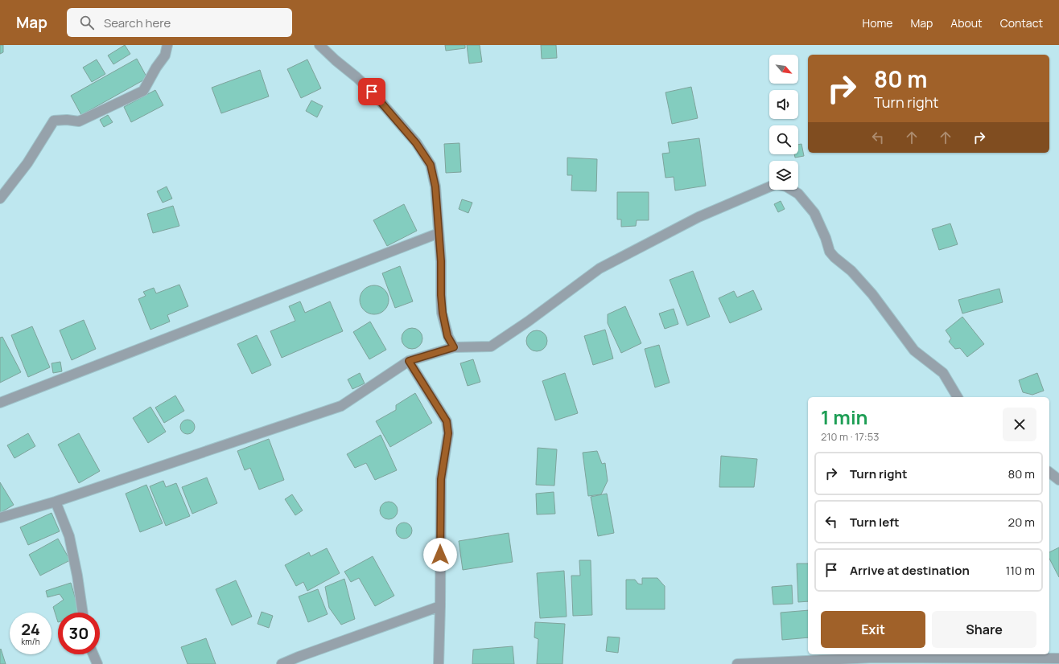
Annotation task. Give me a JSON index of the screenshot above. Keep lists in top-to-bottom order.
{
  "north": "bottom right",
  "page": {
    "header": "Map",
    "search": "Search here",
    "nav": [
      "Home",
      "Map",
      "About",
      "Contact"
    ],
    "turn": ["80 m", "Turn right"],
    "heading": ["1 min", "210 m · 17:53"],
    "list": [
      {
        "name": "Turn right",
        "value": "80 m"
      },
      {
        "name": "Turn left",
        "value": "20 m"
      },
      {
        "name": "Arrive at destination",
        "value": "110 m"
      }
    ],
    "buttons": ["Exit", "Share"],
    "speed": "24 km/h",
    "limit": "30"
  }
}
